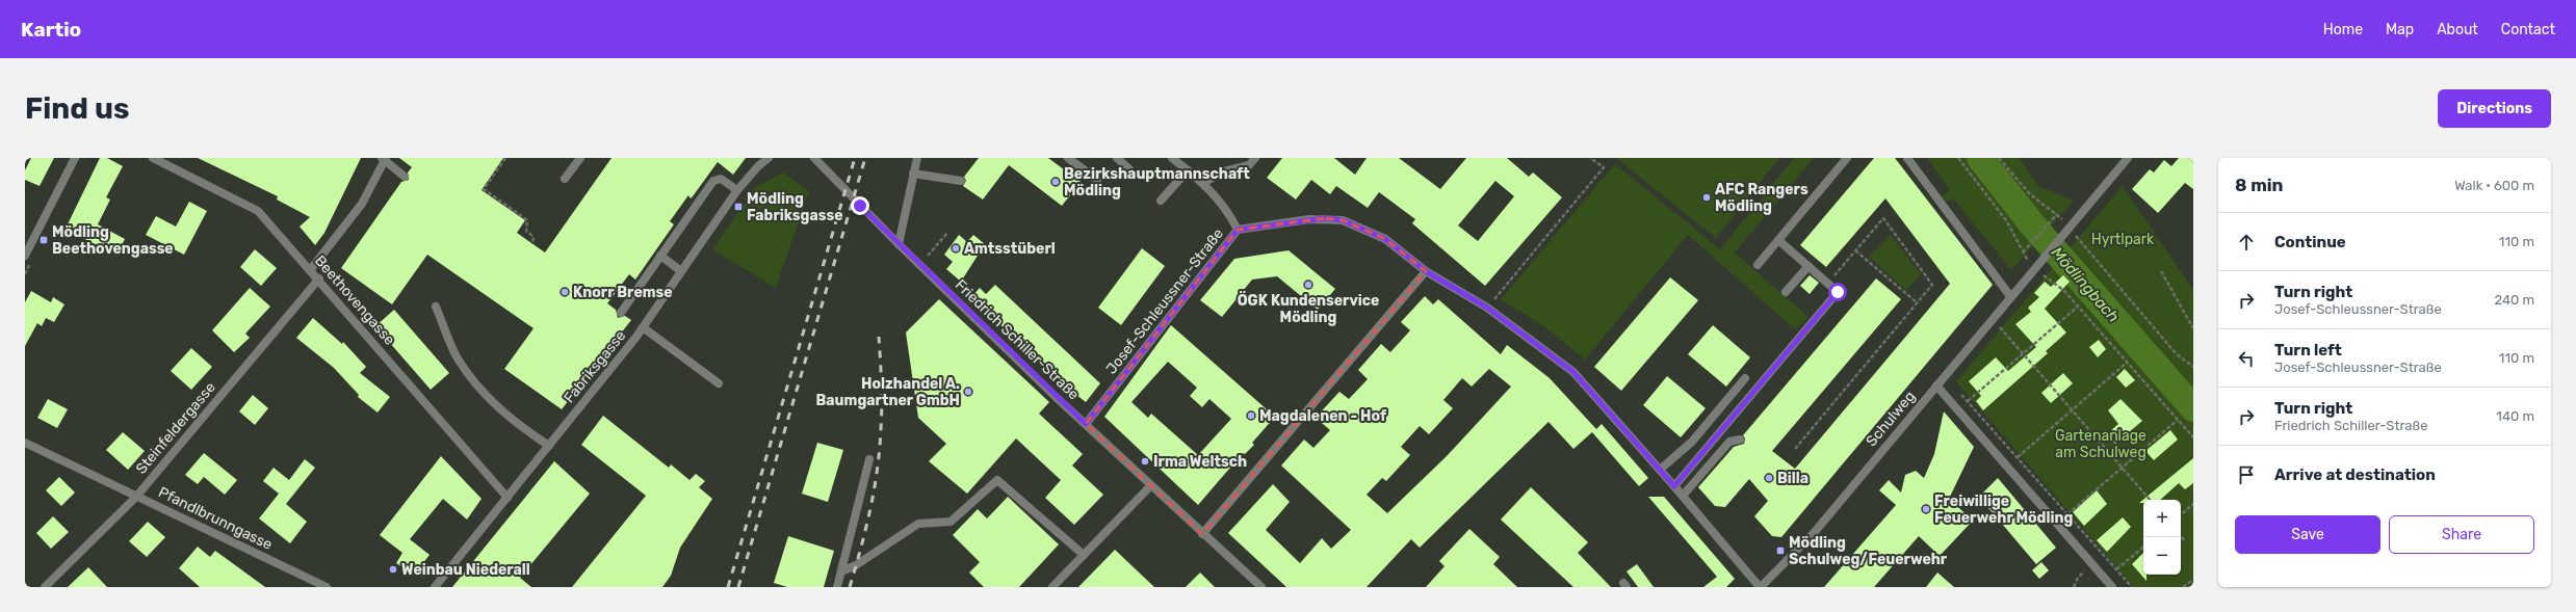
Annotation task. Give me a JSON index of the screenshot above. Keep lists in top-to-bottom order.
{
  "streets": {
    "street": [
      "Beethovengasse",
      "Josef-Schleussner-Straße",
      "Friedrich Schiller-Straße",
      "Fabriksgasse",
      "Schulweg",
      "Steinfeldergasse",
      "Pfandlbrunngasse"
    ]
  },
  "crossings": [
    ["Beethovengasse", "Fabriksgasse"],
    ["Beethovengasse", "Steinfeldergasse"],
    ["Josef-Schleussner-Straße", "Friedrich Schiller-Straße"],
    ["Josef-Schleussner-Straße", "Schulweg"],
    ["Steinfeldergasse", "Pfandlbrunngasse"]
  ],
  "water": ["Mödlingbach"],
  "parks": ["Hyrtlpark", "Gartenanlage am Schulweg"],
  "places": {
    "other": [
      "Bezirkshauptmannschaft Mödling",
      "AFC Rangers Mödling",
      "Amtsstüberl",
      "ÖGK Kundenservice Mödling",
      "Knorr Bremse",
      "Holzhandel A. Baumgartner GmbH",
      "Magdalenen - Hof",
      "Irma Weltsch",
      "Billa",
      "Freiwillige Feuerwehr Mödling",
      "Weinbau Niederall"
    ],
    "transit": ["Mödling Fabriksgasse", "Mödling Beethovengasse", "Mödling Schulweg/Feuerwehr"]
  },
  "page": {
    "header": "Kartio",
    "nav": [
      "Home",
      "Map",
      "About",
      "Contact"
    ],
    "buttons": [
      "Directions",
      ["Save", "Share"]
    ],
    "title": "Find us",
    "heading": ["8 min", "Walk · 600 m"],
    "list": [
      ["Continue", "110 m"],
      ["Turn right", "Josef-Schleussner-Straße", "240 m"],
      ["Turn left", "Josef-Schleussner-Straße", "110 m"],
      ["Turn right", "Friedrich Schiller-Straße", "140 m"],
      "Arrive at destination"
    ],
    "map_buttons": ["+", "−"]
  }
}
